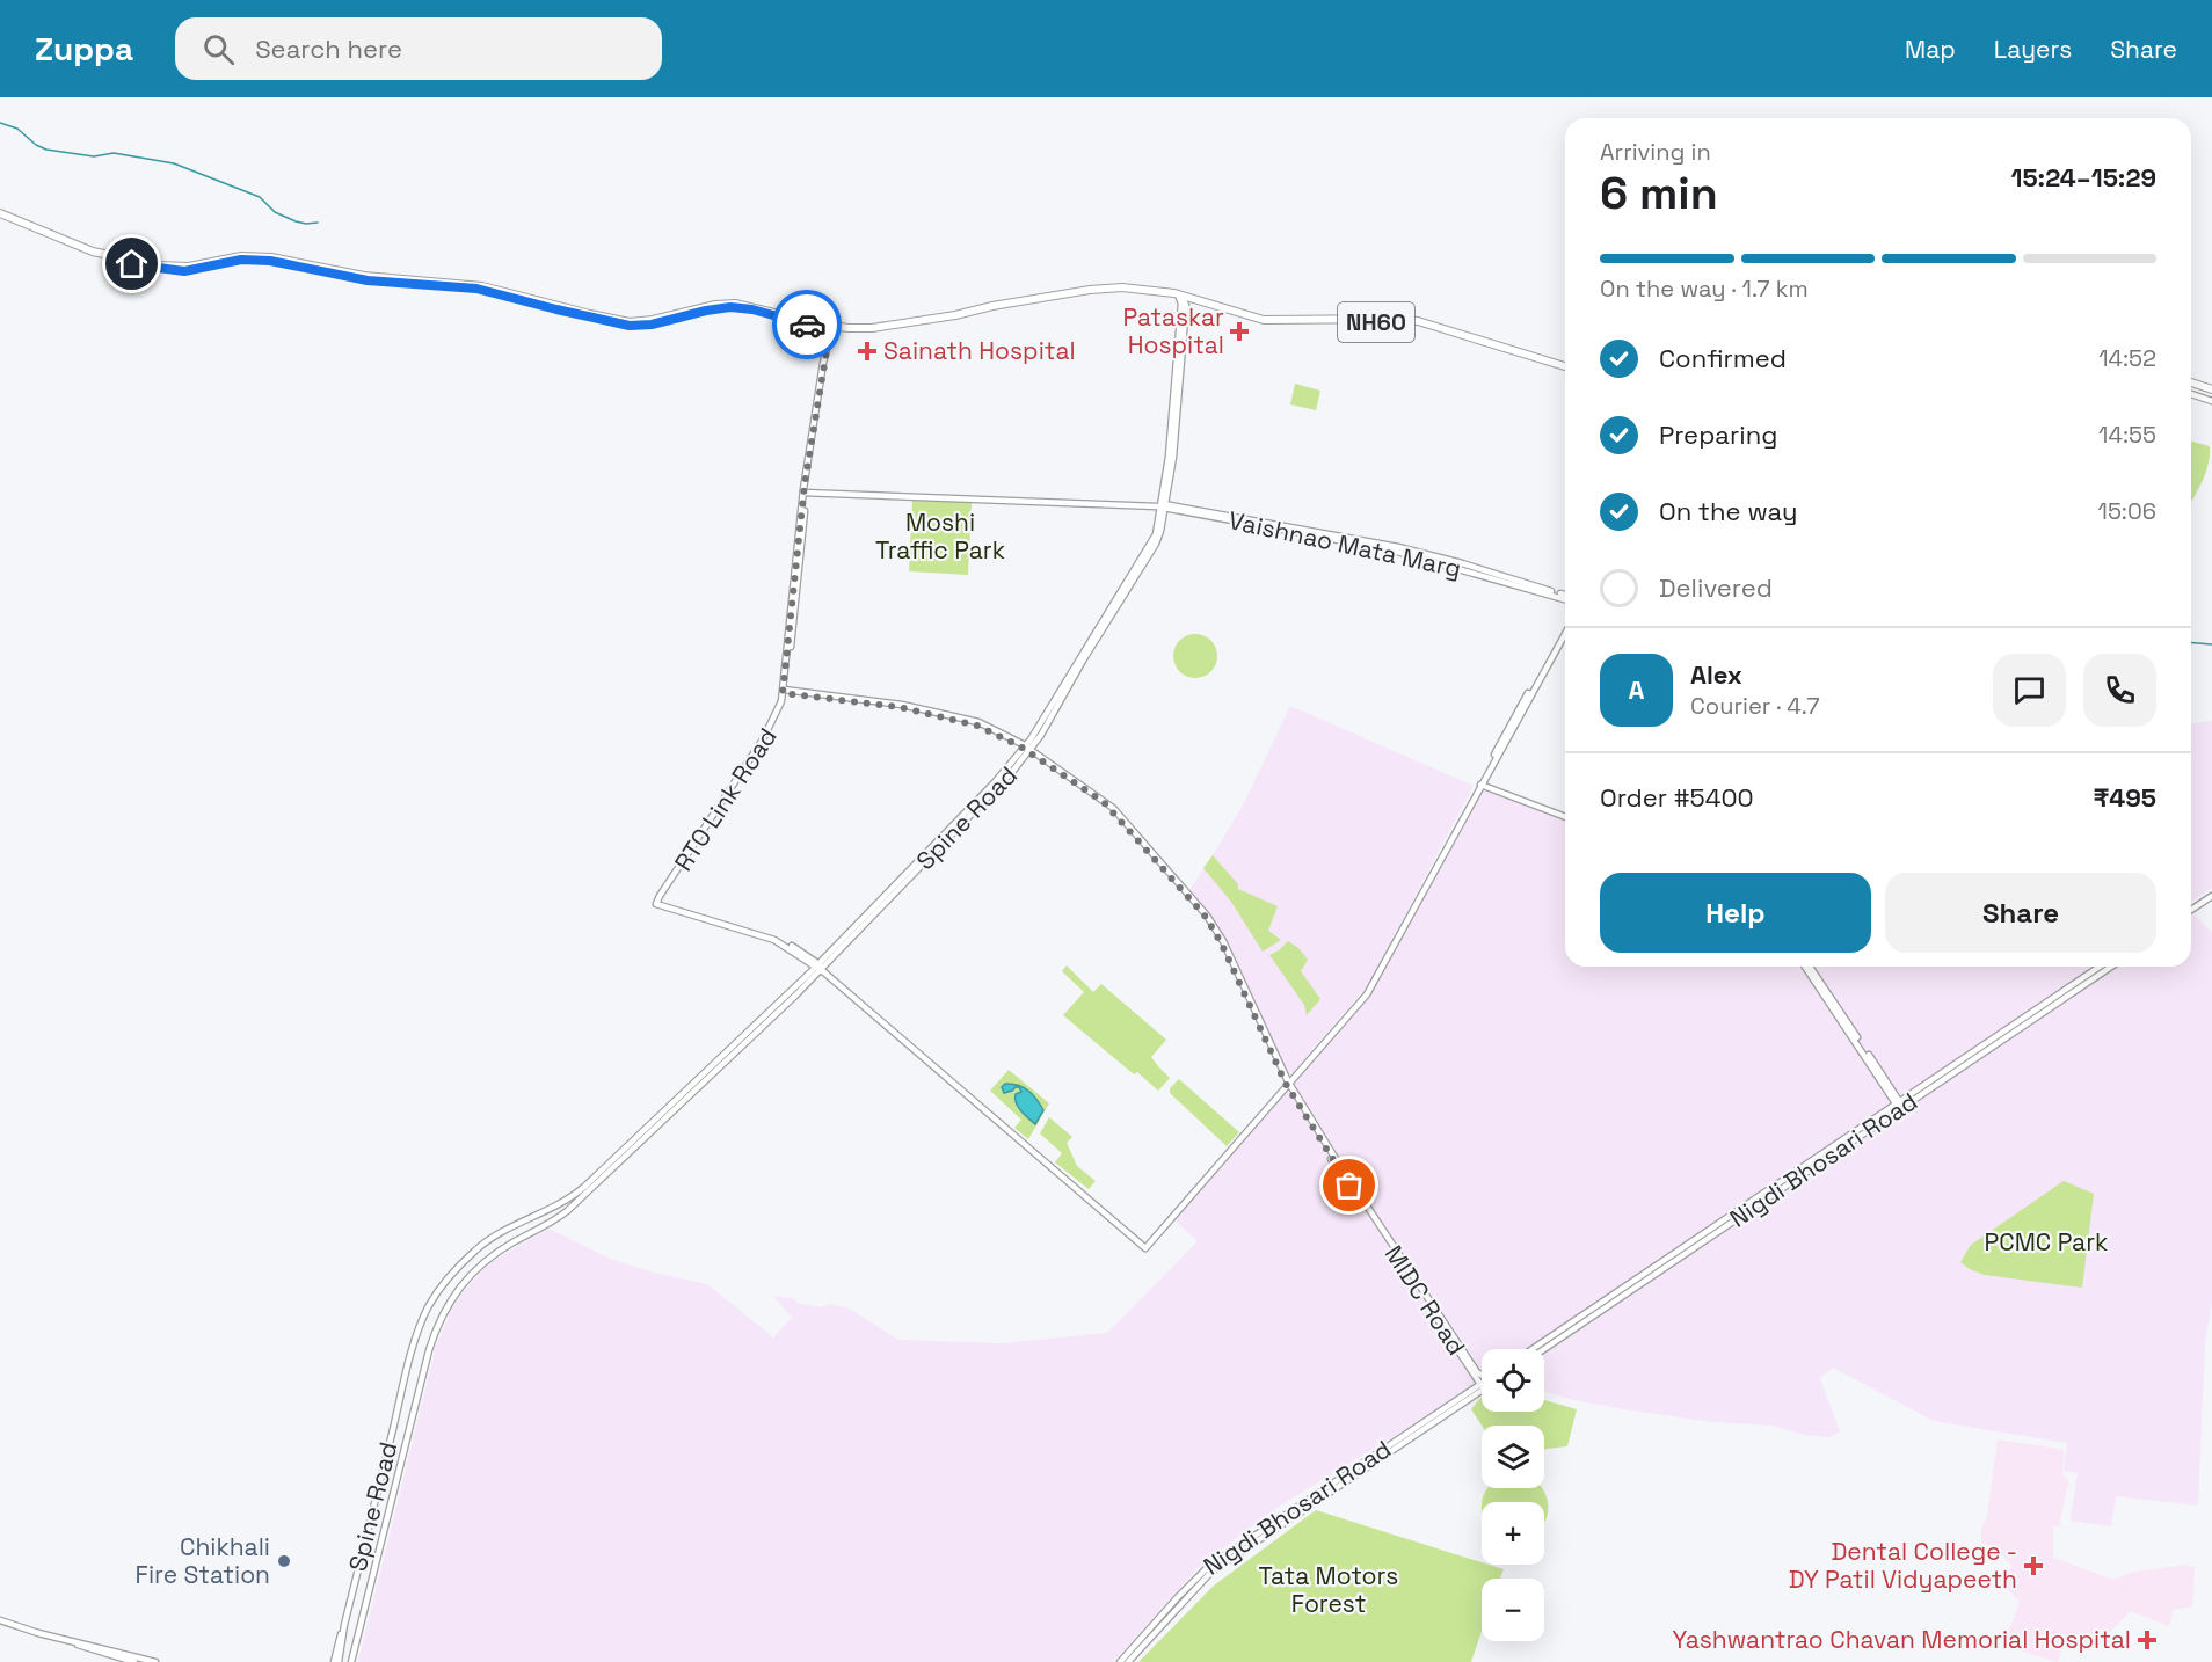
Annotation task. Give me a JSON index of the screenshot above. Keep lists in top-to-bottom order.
{
  "streets": {
    "highway": ["NH60"],
    "main road": [
      "Vaishnao Mata Marg",
      "RTO Link Road",
      "Spine Road",
      "Nigdi Bhosari Road",
      "MIDC Road"
    ]
  },
  "crossings": [
    ["NH60", "RTO Link Road"],
    ["NH60", "Spine Road"],
    ["Vaishnao Mata Marg", "RTO Link Road"],
    ["Vaishnao Mata Marg", "Spine Road"],
    ["RTO Link Road", "Spine Road"],
    ["RTO Link Road", "MIDC Road"],
    ["Spine Road", "MIDC Road"]
  ],
  "parks": ["Moshi Traffic Park", "PCMC Park", "Tata Motors Forest"],
  "places": {
    "health": [
      "Pataskar Hospital",
      "Sainath Hospital",
      "Dental College - DY Patil Vidyapeeth",
      "Yashwantrao Chavan Memorial Hospital"
    ],
    "other": ["Chikhali Fire Station"]
  },
  "page": {
    "header": "Zuppa",
    "search": "Search here",
    "nav": ["Map", "Layers", "Share"],
    "heading": ["6 min", "Arriving in", "15:24–15:29"],
    "panel": [
      "Alex",
      "Courier · 4.7",
      "Order #5400",
      "₹495"
    ],
    "bar": "On the way · 1.7 km",
    "list": [
      ["Confirmed", "14:52"],
      ["Preparing", "14:55"],
      ["On the way", "15:06"],
      "Delivered"
    ],
    "round": "A",
    "buttons": ["Help", "Share"],
    "map_buttons": ["+", "−"]
  }
}
